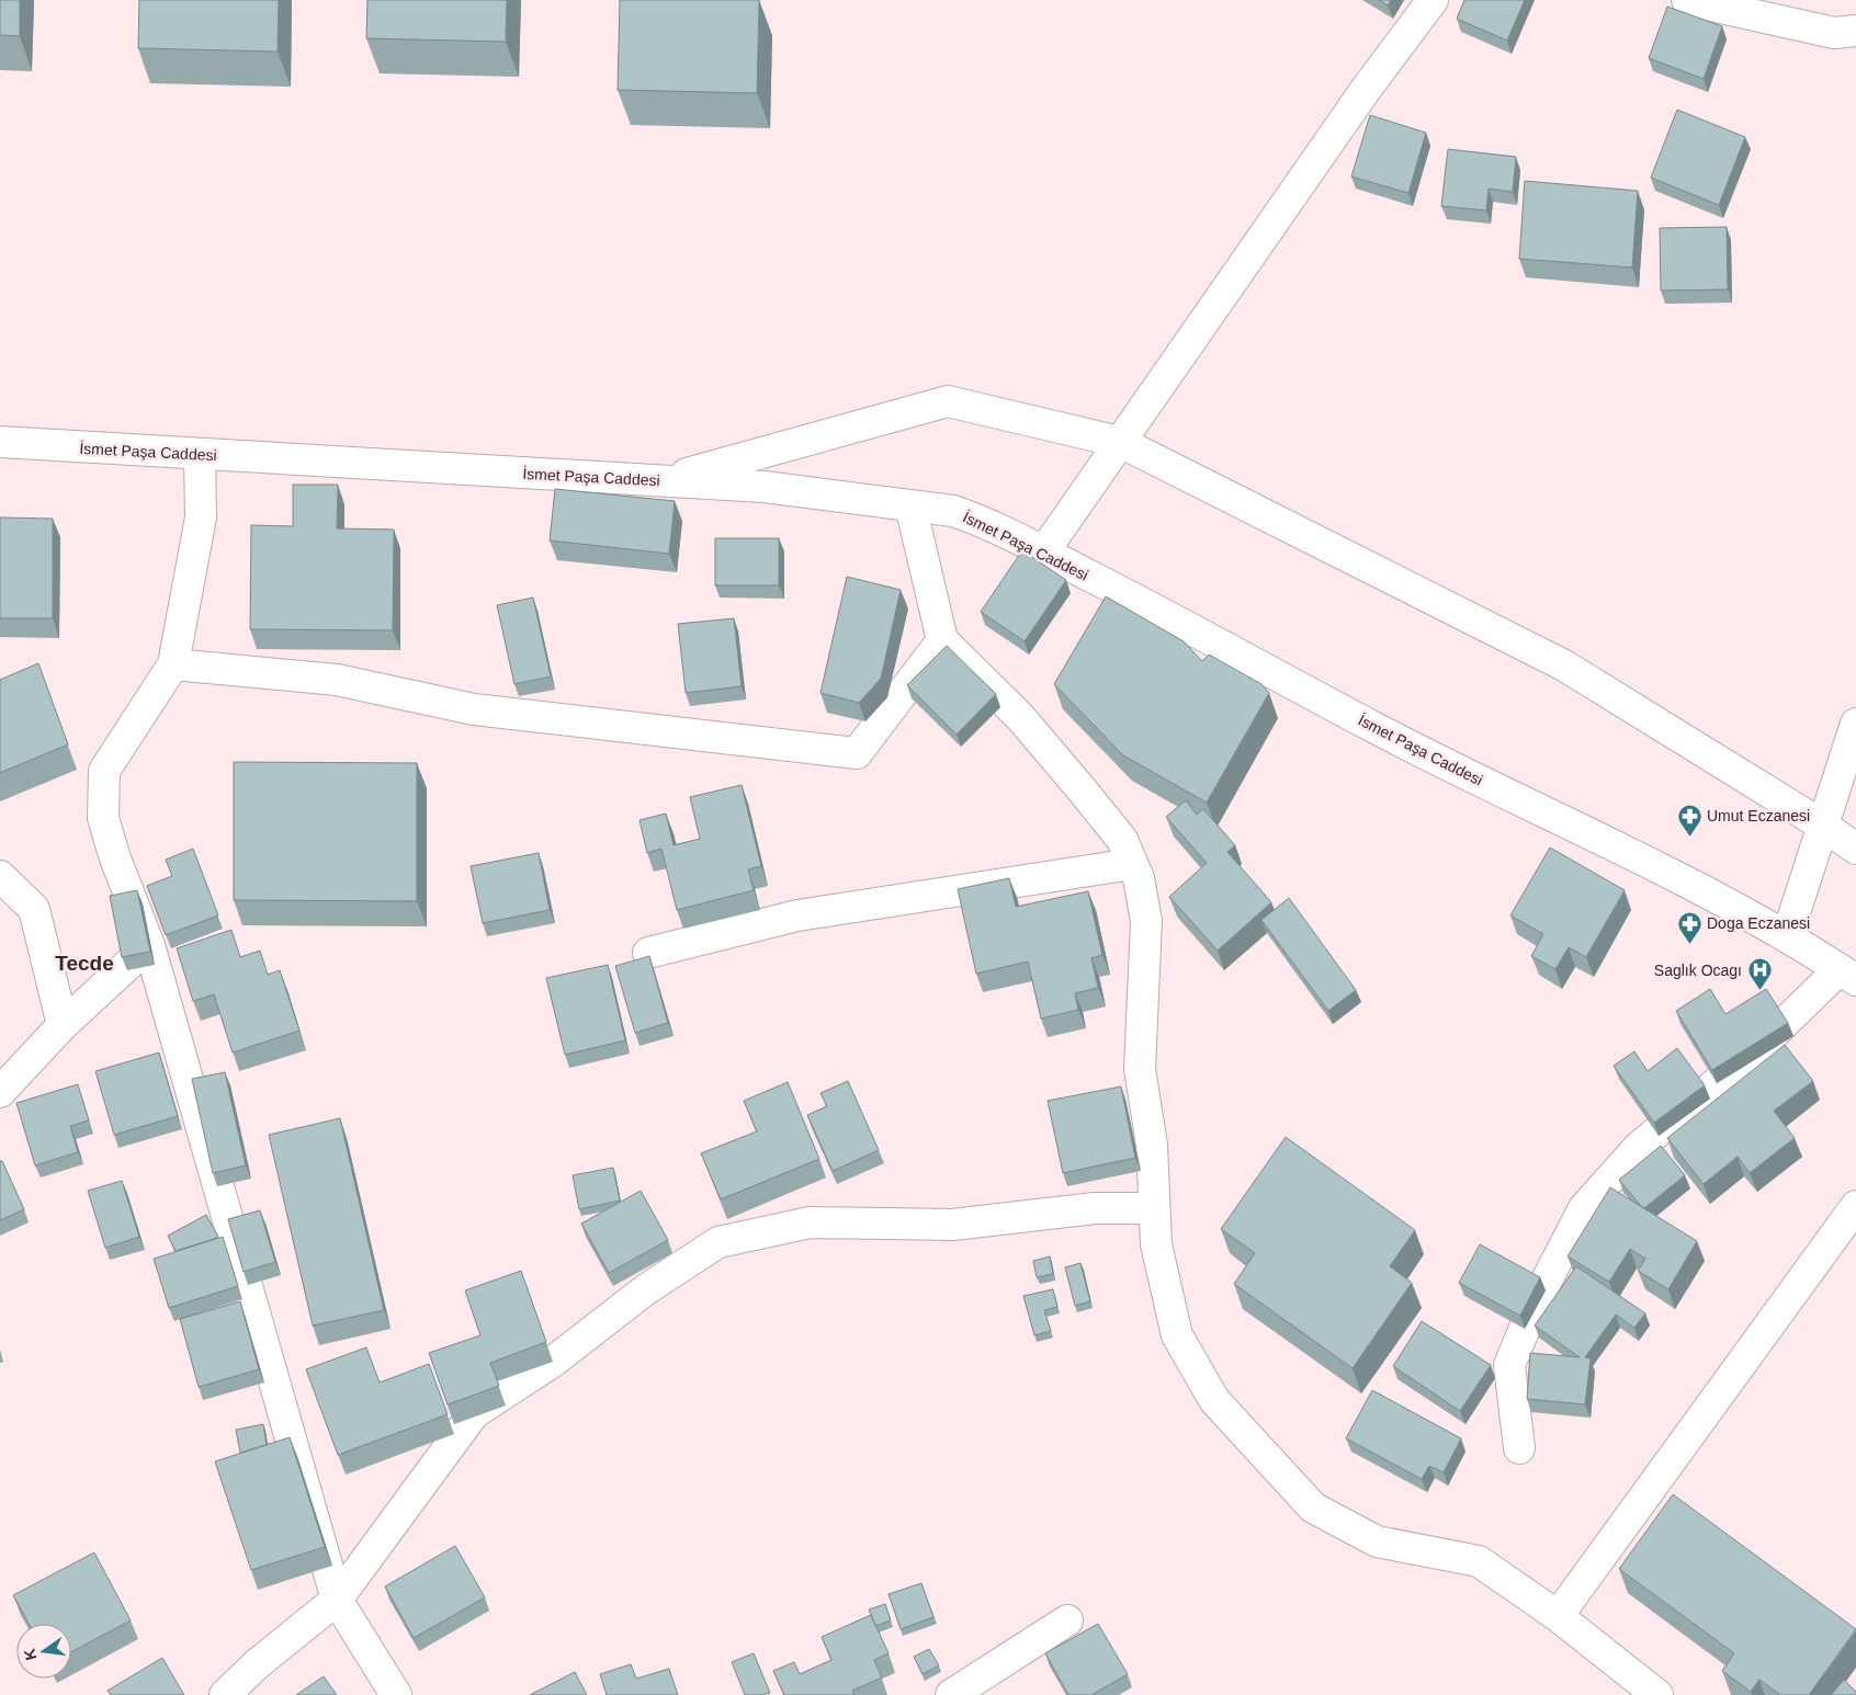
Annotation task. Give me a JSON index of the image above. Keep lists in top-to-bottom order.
{
  "streets": {
    "street": ["İsmet Paşa Caddesi"]
  },
  "districts": ["Tecde"],
  "places": {
    "pharmacy": ["Umut Eczanesi", "Doga Eczanesi"],
    "hospital": ["Saglık Ocagı"]
  },
  "north": "left"
}
